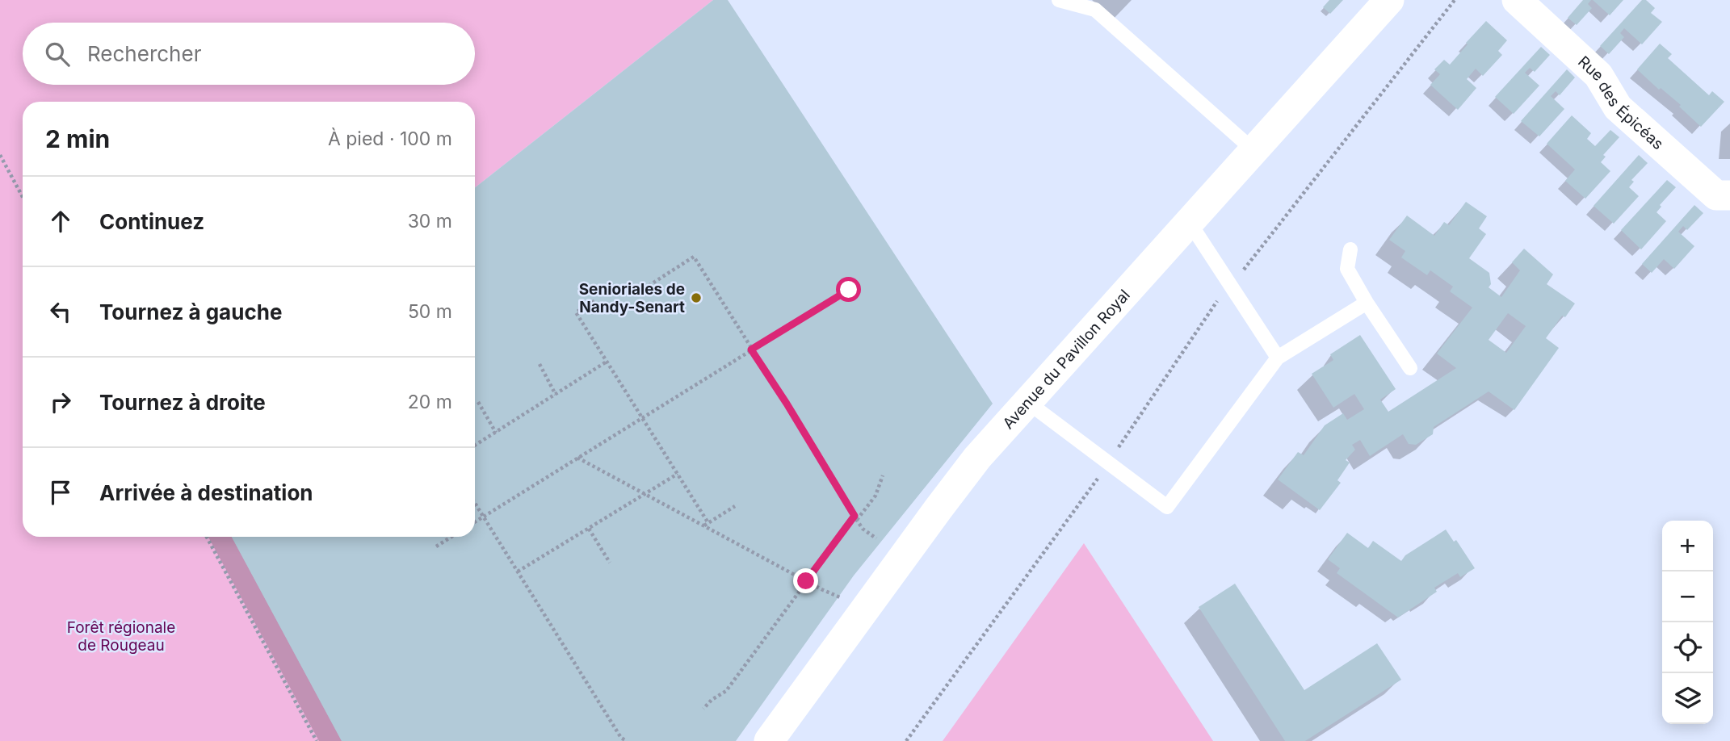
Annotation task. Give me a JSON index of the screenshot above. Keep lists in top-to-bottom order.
{
  "streets": {
    "street": ["Rue des Épicéas", "Avenue du Pavillon Royal"]
  },
  "parks": ["Forêt régionale de Rougeau"],
  "places": ["Senioriales de Nandy-Senart"],
  "page": {
    "search": "Rechercher",
    "heading": ["2 min", "À pied · 100 m"],
    "list": [
      ["Continuez", "30 m"],
      ["Tournez à gauche", "50 m"],
      ["Tournez à droite", "20 m"],
      "Arrivée à destination"
    ],
    "map_buttons": ["+", "−"]
  }
}
